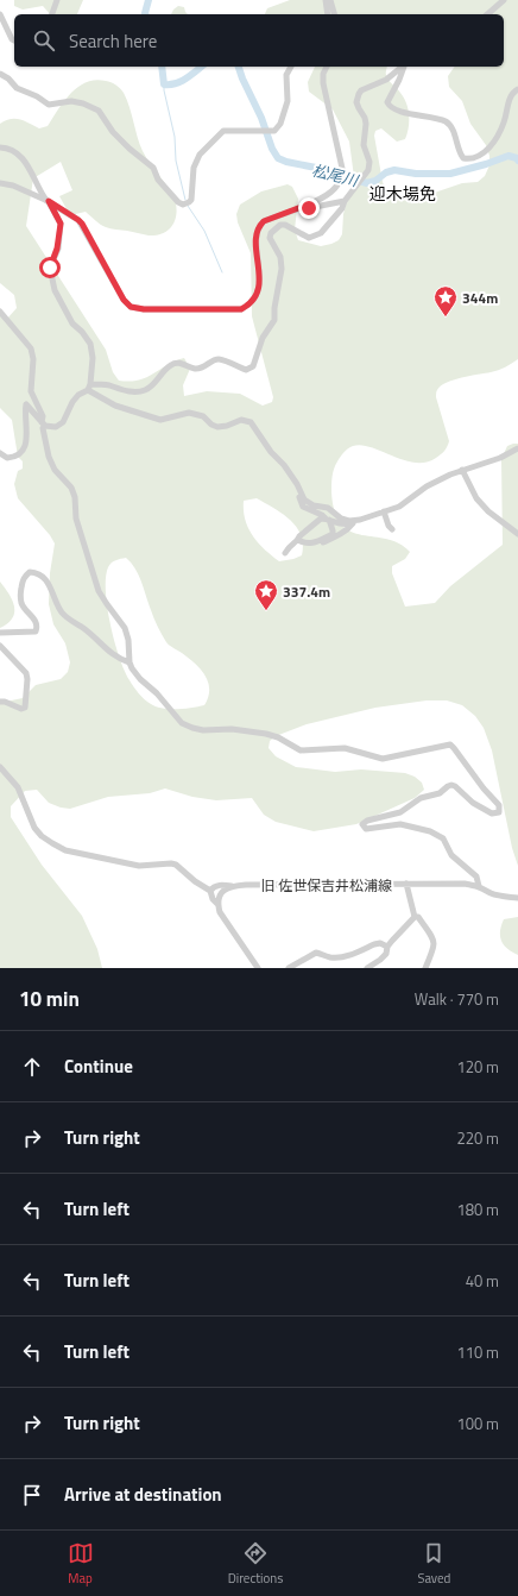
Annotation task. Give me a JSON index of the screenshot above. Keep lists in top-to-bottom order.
{
  "streets": {
    "street": ["旧 佐世保吉井松浦線"]
  },
  "districts": ["迎木場免"],
  "water": ["松尾川"],
  "places": {
    "place": ["344m", "337.4m"]
  },
  "page": {
    "search": "Search here",
    "heading": ["10 min", "Walk · 770 m"],
    "list": [
      ["Continue", "120 m"],
      ["Turn right", "220 m"],
      ["Turn left", "180 m"],
      ["Turn left", "40 m"],
      ["Turn left", "110 m"],
      ["Turn right", "100 m"],
      "Arrive at destination"
    ],
    "nav": ["Map", "Directions", "Saved"]
  }
}
